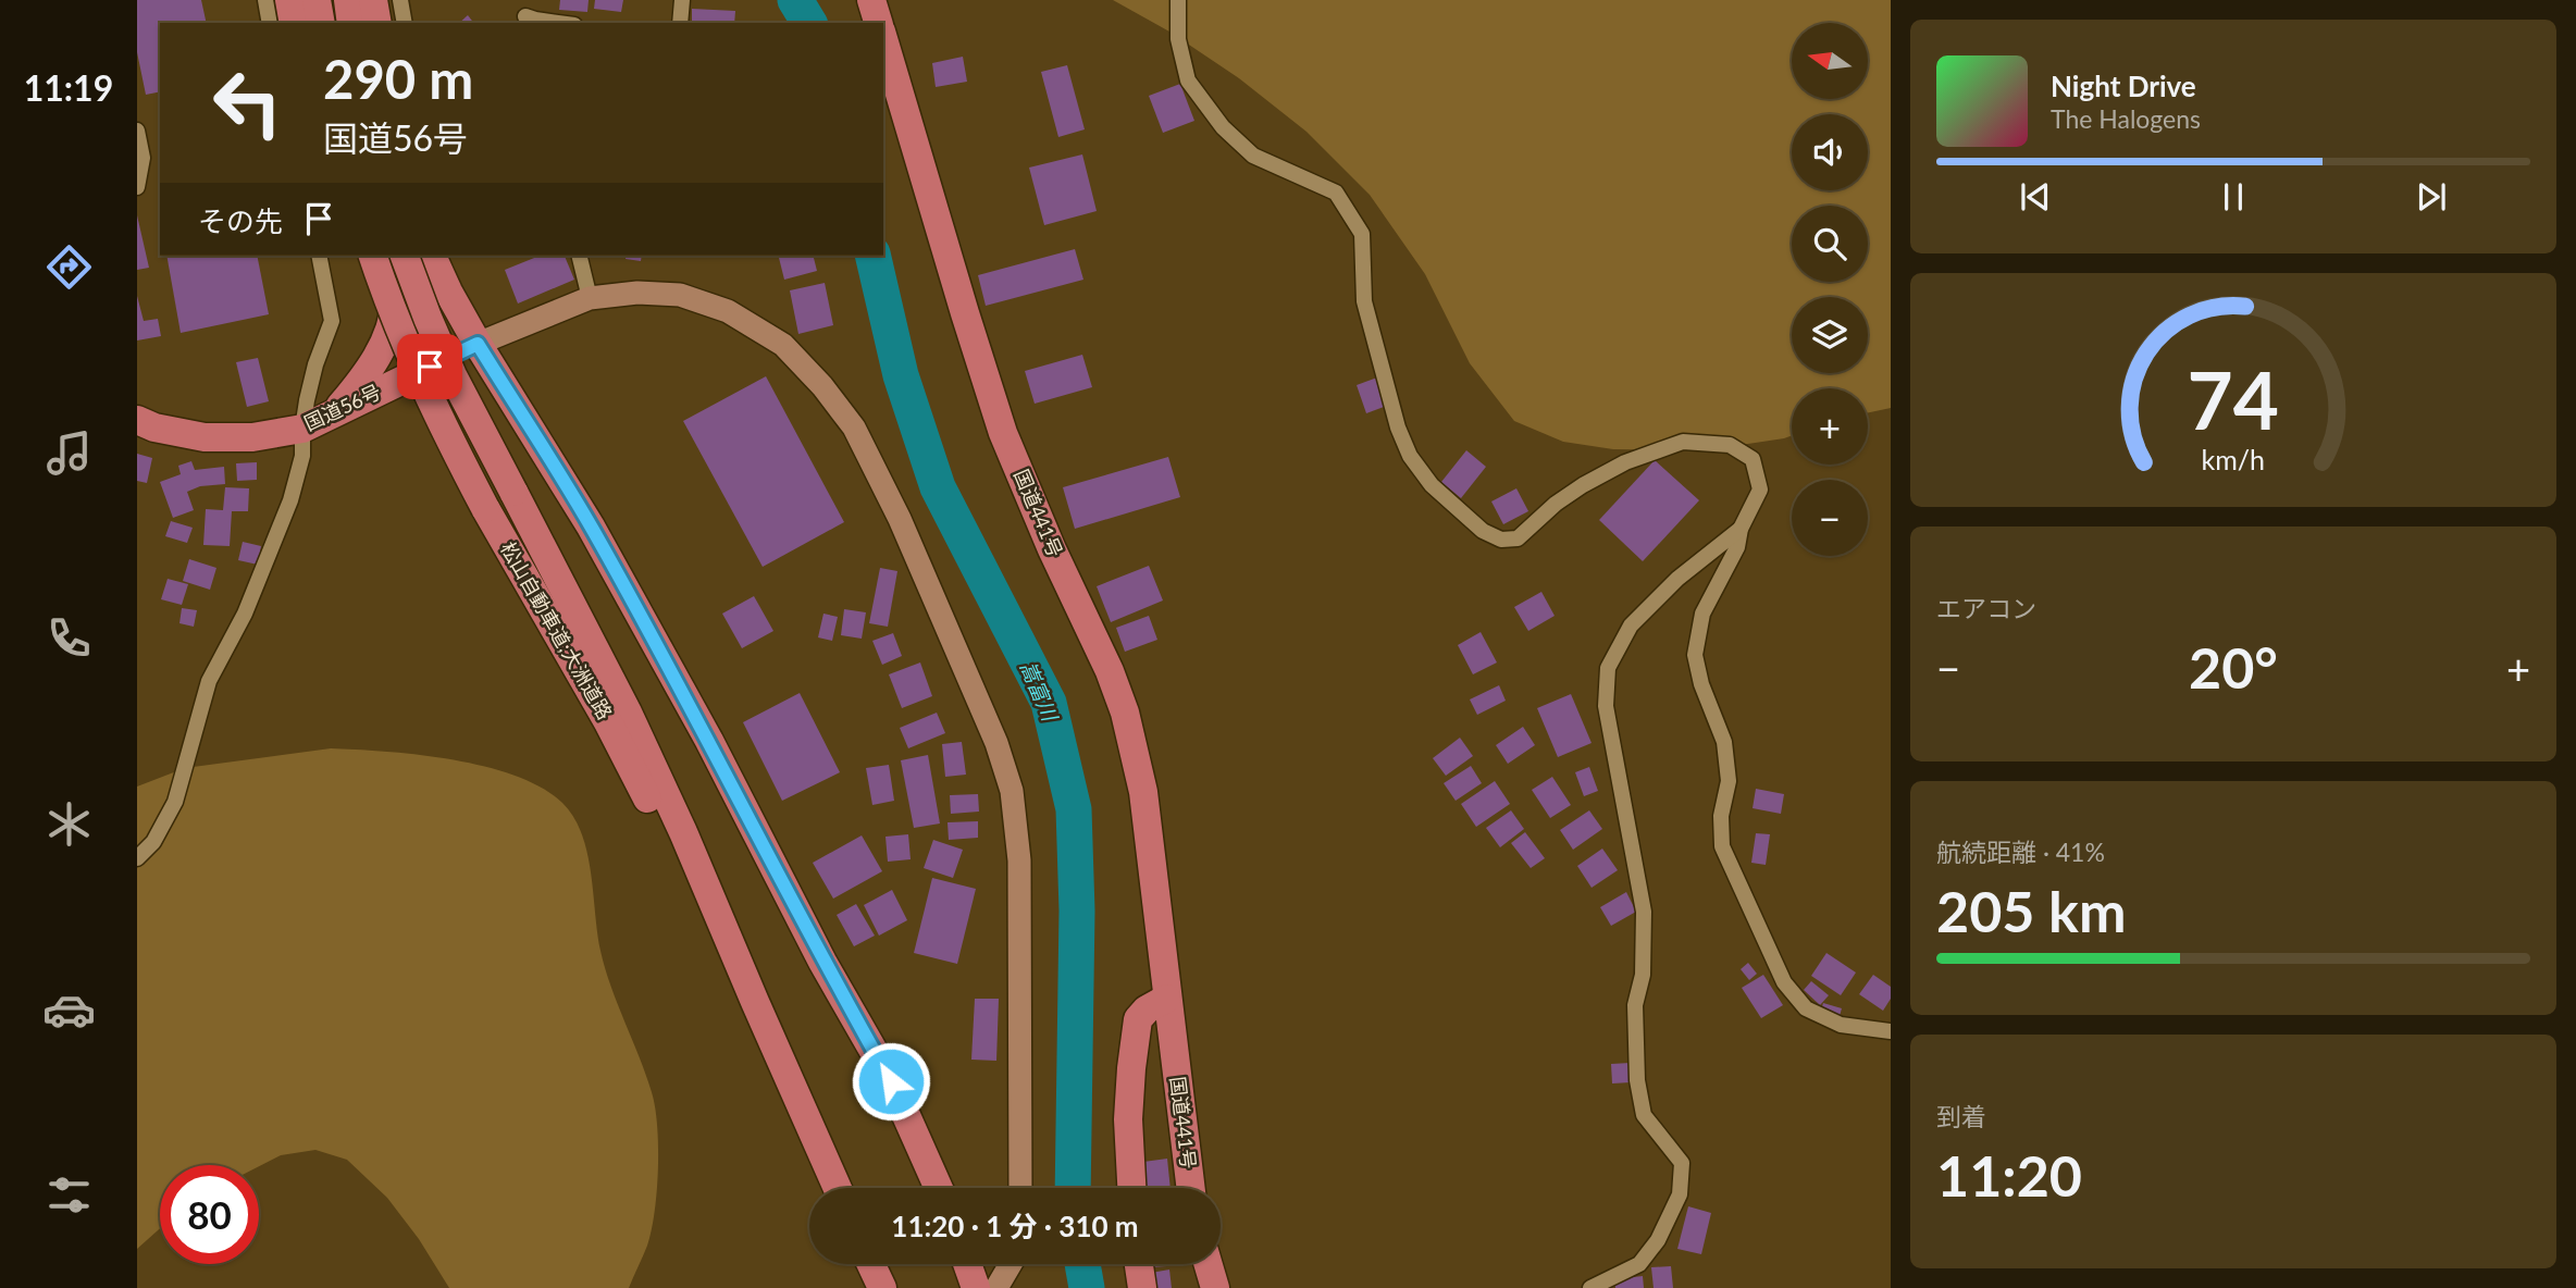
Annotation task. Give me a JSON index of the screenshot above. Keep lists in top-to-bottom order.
{
  "streets": {
    "highway": ["国道56号", "国道441号", "松山自動車道;大洲道路"]
  },
  "water": ["嵩富川"],
  "north": "left",
  "page": {
    "tabs": "11:19",
    "map_buttons": ["+", "−"],
    "turn": ["290 m", "国道56号"],
    "song": ["Night Drive", "The Halogens"],
    "then": "その先",
    "tile": [
      "エアコン",
      ["航続距離 · 41%", "205 km"],
      ["到着", "11:20"]
    ],
    "heat": ["−", "20°", "+"],
    "limit": "80",
    "trip": "11:20 · 1 分 · 310 m",
    "gauge": ["74", "km/h"]
  }
}
